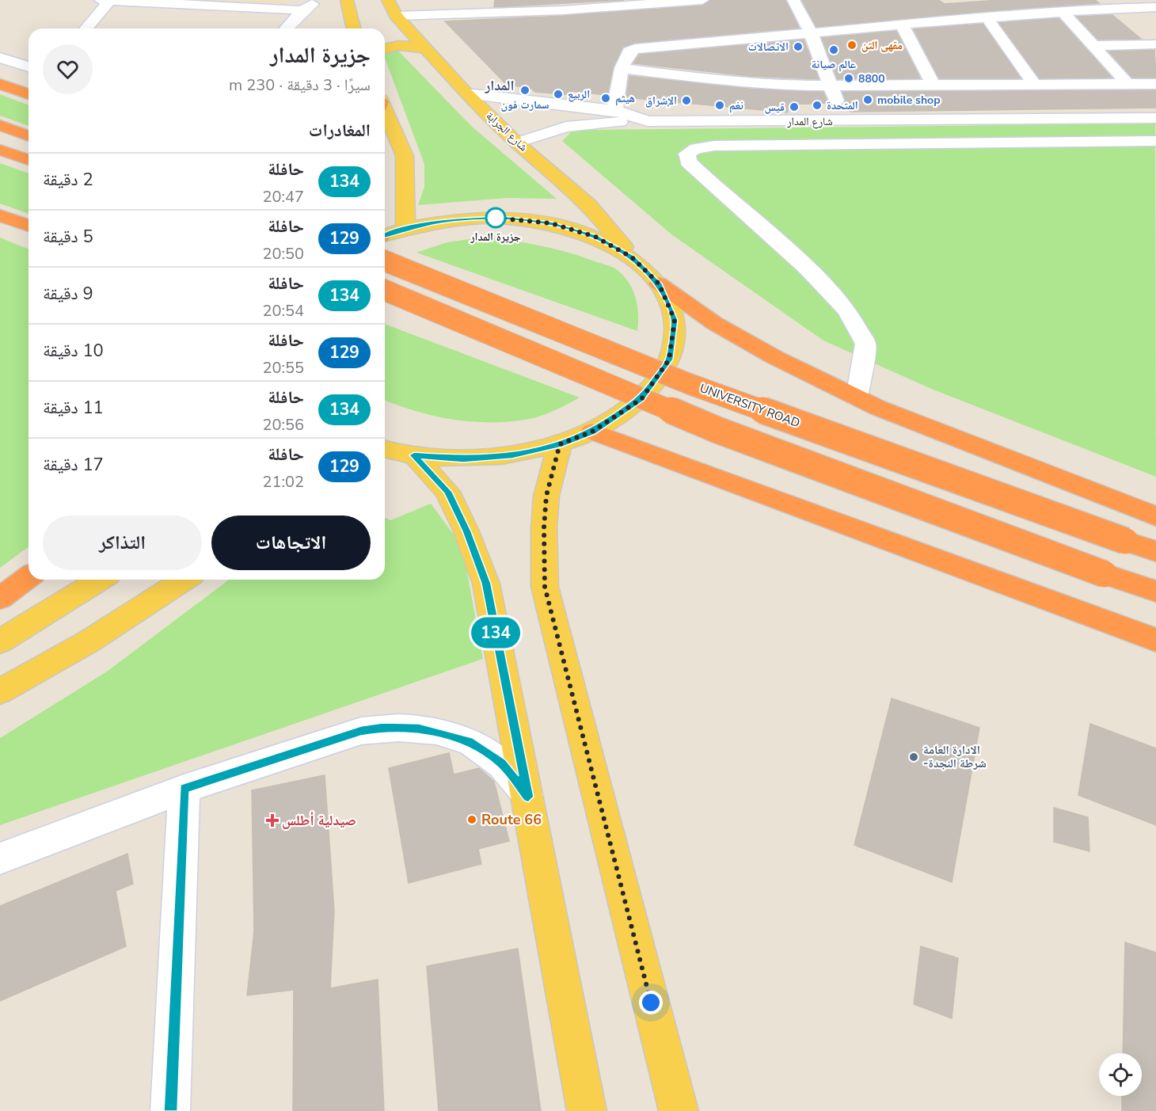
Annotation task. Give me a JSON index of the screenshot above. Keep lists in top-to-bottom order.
{
  "streets": {
    "highway": ["UNIVERSITY ROAD"],
    "main road": ["شارع الجرابة"],
    "street": ["شارع المدار"]
  },
  "crossings": [
    ["شارع المدار", "شارع الجرابة"]
  ],
  "districts": ["المدار"],
  "places": {
    "other": [
      "مقهى التن",
      "الاتصالات",
      "عالم صيانة",
      "8800",
      "سمارت فون",
      "الربيع",
      "هيثم",
      "mobile shop",
      "الإشراق",
      "نغم",
      "المتحدة",
      "قيس",
      "جزيرة المدار",
      "الادارة العامة -شرطة النجدة",
      "Route 66"
    ],
    "health": ["صيدلية أطلس"]
  },
  "lines": ["bus line 134"],
  "page": {
    "on_map": "134",
    "heading": [
      ["جزيرة المدار", "سيرًا · 3 دقيقة · 230 m"],
      "المغادرات"
    ],
    "list": [
      {
        "mark": "134",
        "name": "حافلة",
        "note": "20:47",
        "value": "2 دقيقة"
      },
      {
        "mark": "129",
        "name": "حافلة",
        "note": "20:50",
        "value": "5 دقيقة"
      },
      {
        "mark": "134",
        "name": "حافلة",
        "note": "20:54",
        "value": "9 دقيقة"
      },
      {
        "mark": "129",
        "name": "حافلة",
        "note": "20:55",
        "value": "10 دقيقة"
      },
      {
        "mark": "134",
        "name": "حافلة",
        "note": "20:56",
        "value": "11 دقيقة"
      },
      {
        "mark": "129",
        "name": "حافلة",
        "note": "21:02",
        "value": "17 دقيقة"
      }
    ],
    "buttons": ["الاتجاهات", "التذاكر"]
  }
}
